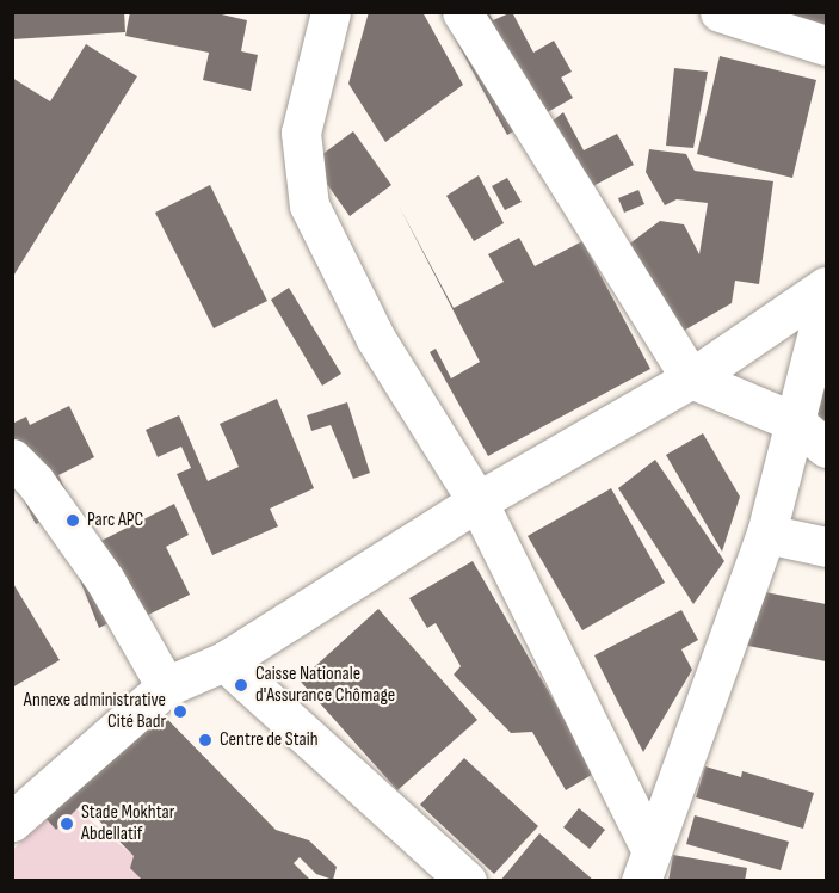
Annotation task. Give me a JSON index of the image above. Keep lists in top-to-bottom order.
{
  "places": [
    "Parc APC",
    "Caisse Nationale d'Assurance Chômage",
    "Annexe administrative Cité Badr",
    "Centre de Staih",
    "Stade Mokhtar Abdellatif"
  ]
}
